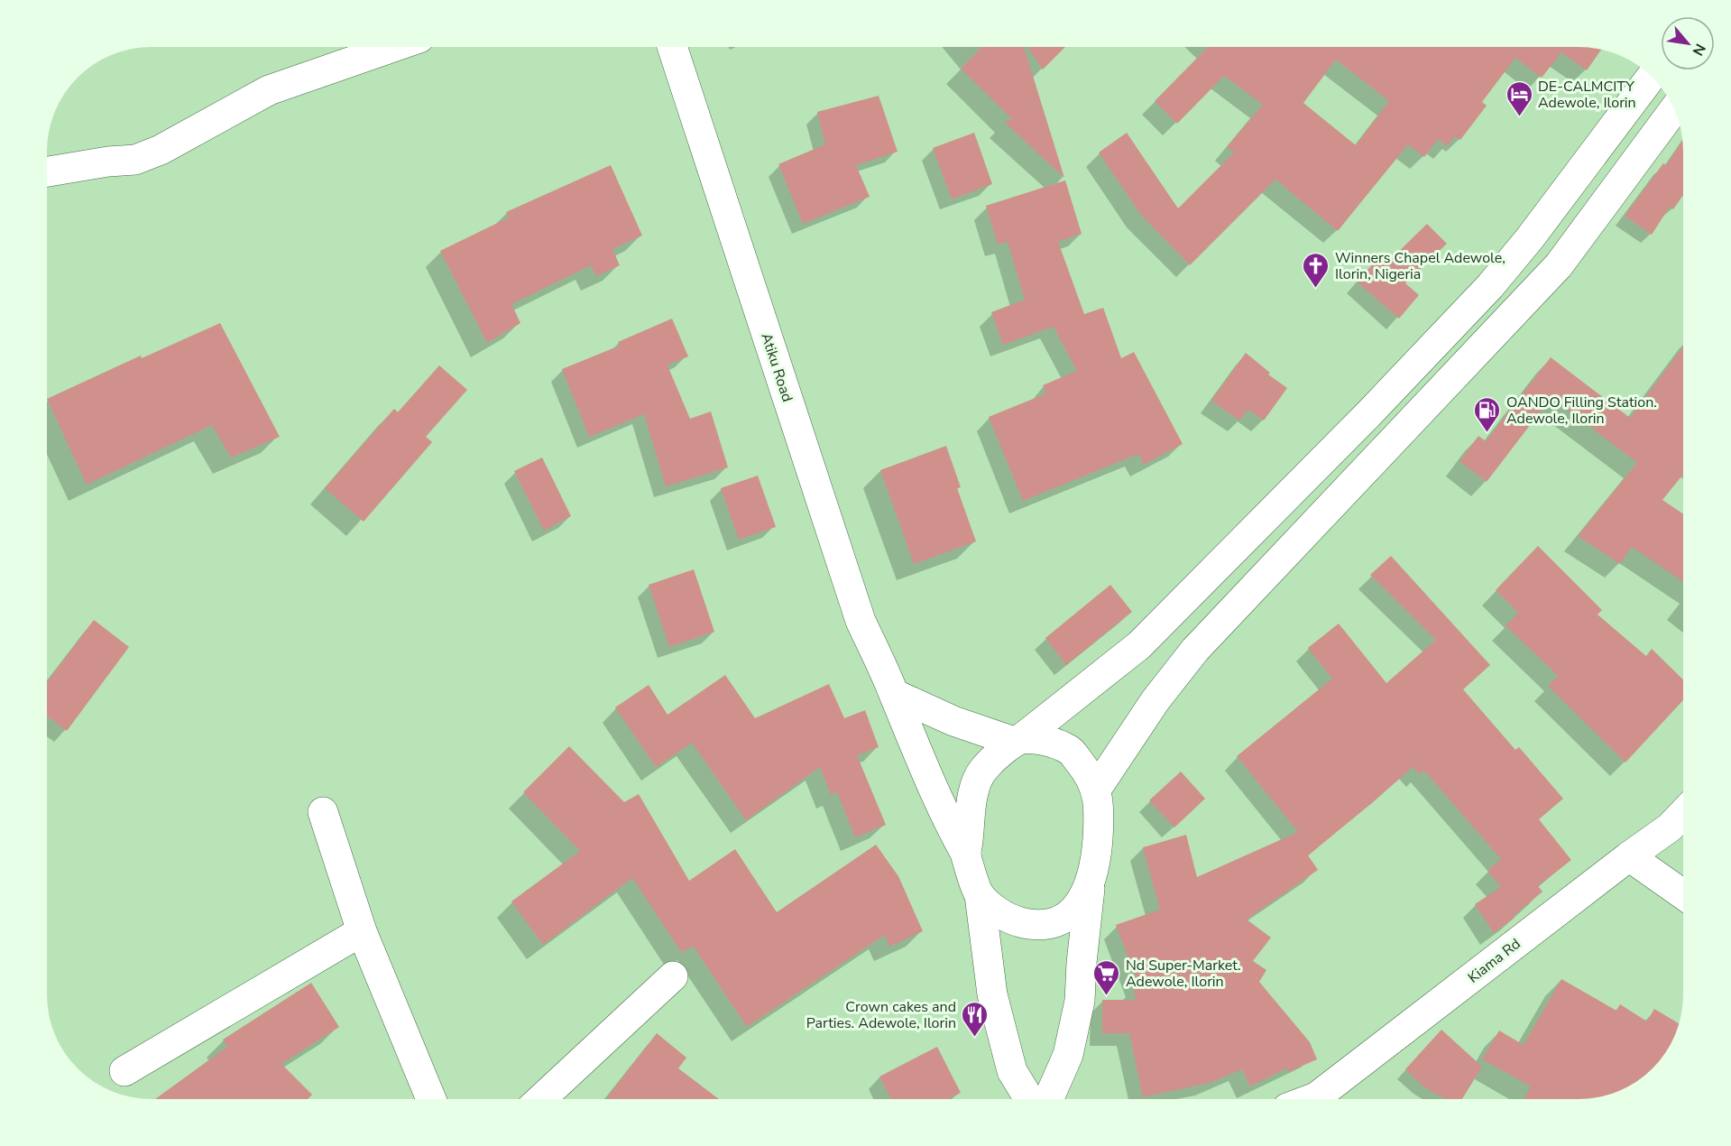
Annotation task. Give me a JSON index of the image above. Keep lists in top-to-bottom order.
{
  "streets": {
    "street": ["Atiku Road", "Kiama Rd"]
  },
  "places": {
    "hotel": ["DE-CALMCITY Adewole, Ilorin"],
    "church": ["Winners Chapel Adewole, Ilorin, Nigeria"],
    "fuel station": ["OANDO Filling Station. Adewole, Ilorin"],
    "supermarket": ["Nd Super-Market. Adewole, Ilorin"],
    "restaurant": ["Crown cakes and Parties. Adewole, Ilorin"]
  },
  "north": "bottom right"
}
